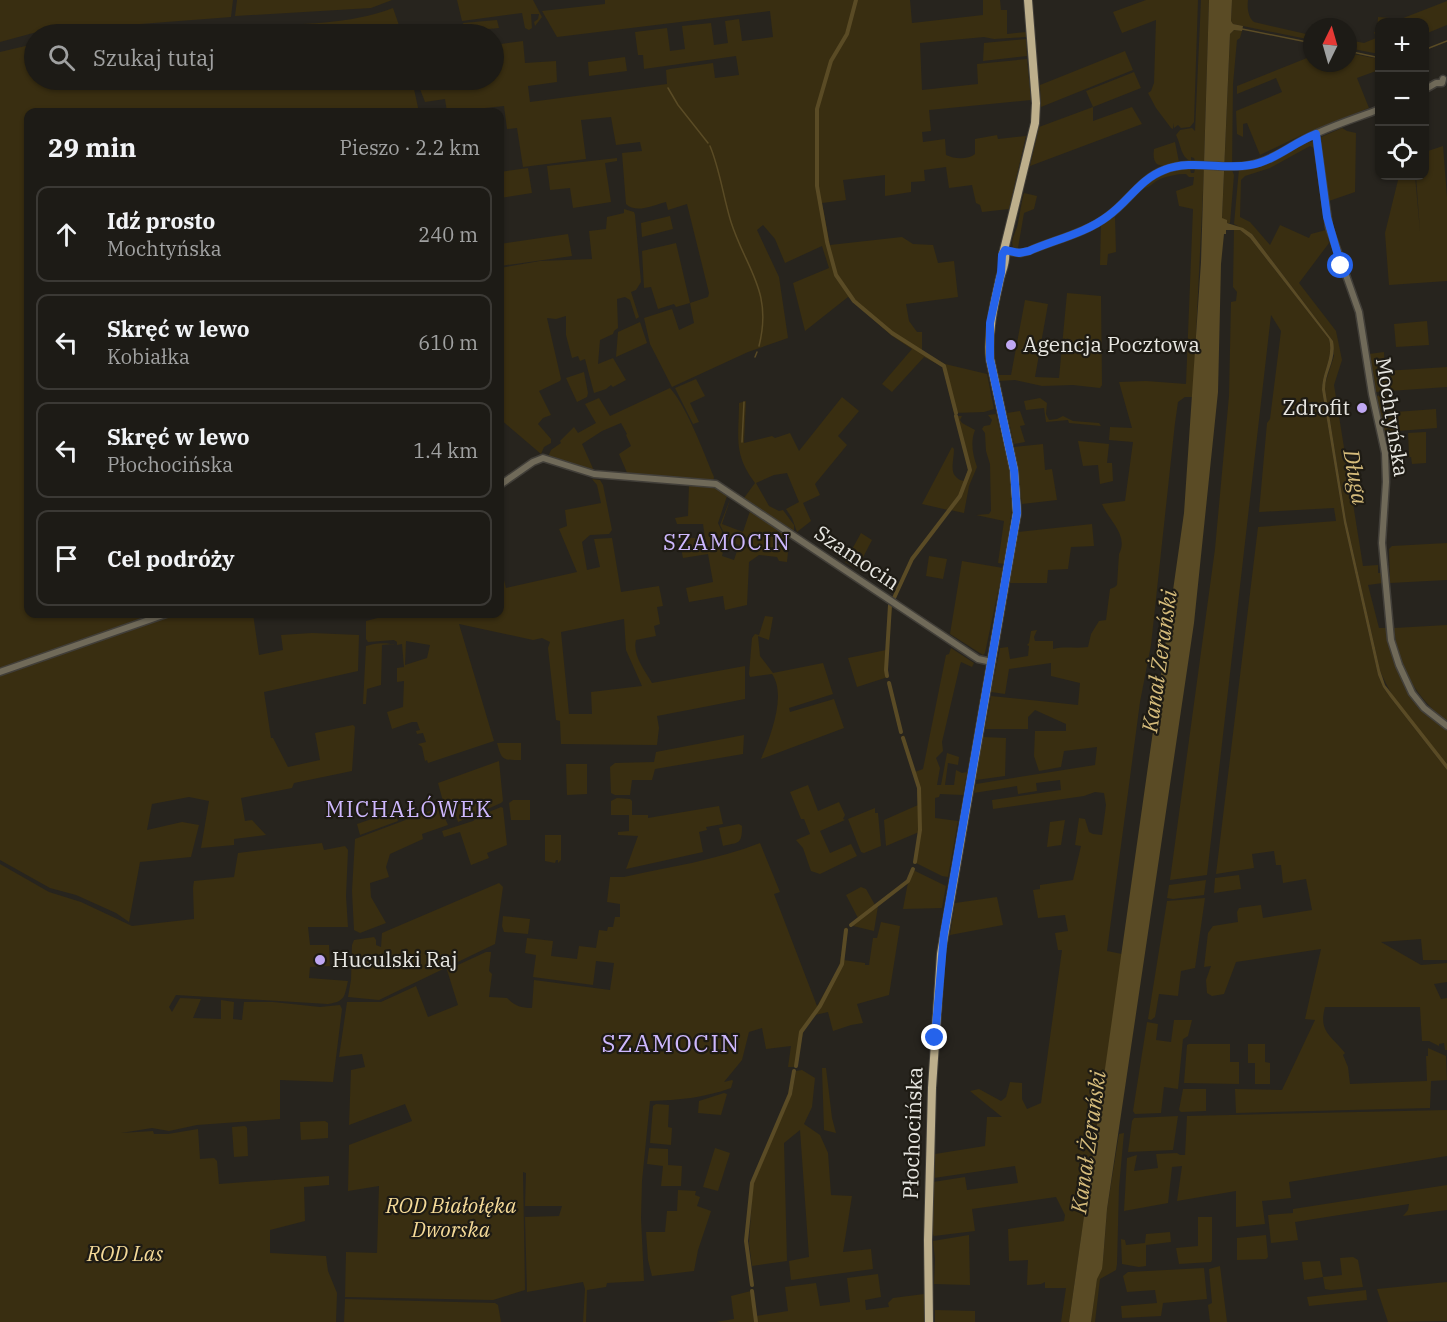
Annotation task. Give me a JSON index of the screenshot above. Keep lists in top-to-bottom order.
{
  "streets": {
    "main road": ["Płochocińska"],
    "street": ["Mochtyńska", "Szamocin"]
  },
  "crossings": [
    ["Szamocin", "Płochocińska"]
  ],
  "districts": ["SZAMOCIN", "MICHAŁÓWEK", "SZAMOCIN"],
  "water": ["Długa", "Kanał Żerański"],
  "parks": ["ROD Białołęka Dworska", "ROD Las"],
  "places": ["Agencja Pocztowa", "Zdrofit", "Huculski Raj"],
  "north": "top",
  "page": {
    "map_buttons": ["+", "−"],
    "search": "Szukaj tutaj",
    "heading": ["29 min", "Pieszo · 2.2 km"],
    "list": [
      ["Idź prosto", "Mochtyńska", "240 m"],
      ["Skręć w lewo", "Kobiałka", "610 m"],
      ["Skręć w lewo", "Płochocińska", "1.4 km"],
      "Cel podróży"
    ]
  }
}
